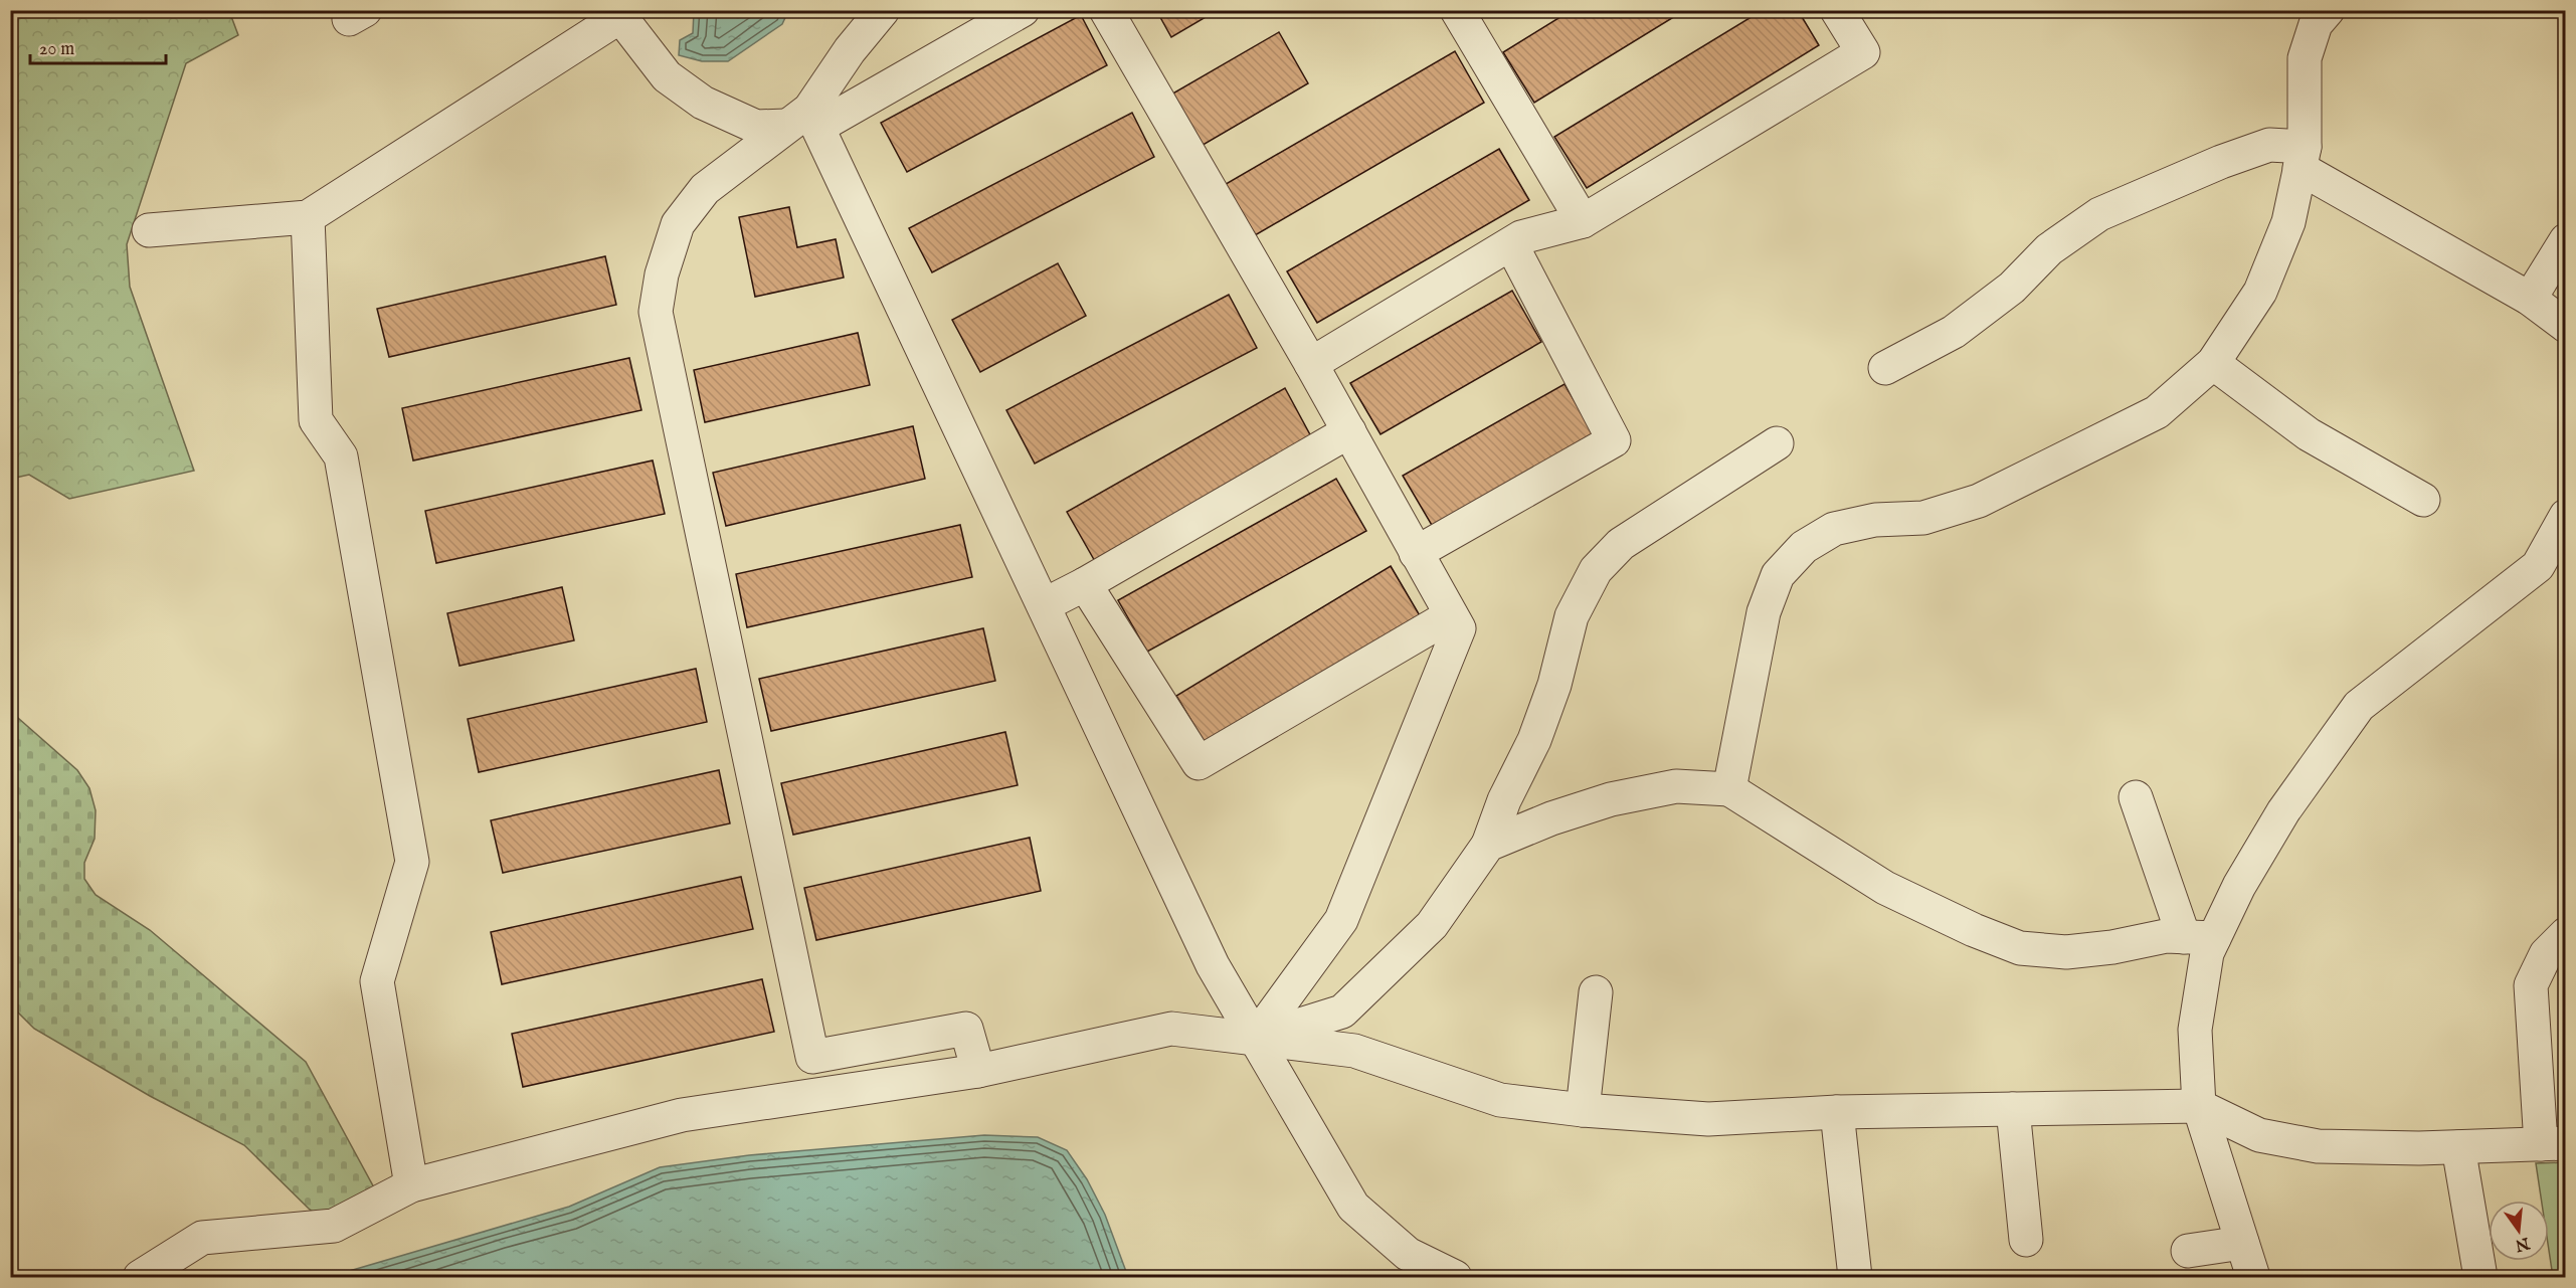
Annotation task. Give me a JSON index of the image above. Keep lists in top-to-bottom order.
{
  "scale_bar": "20 m",
  "north": "bottom"
}
